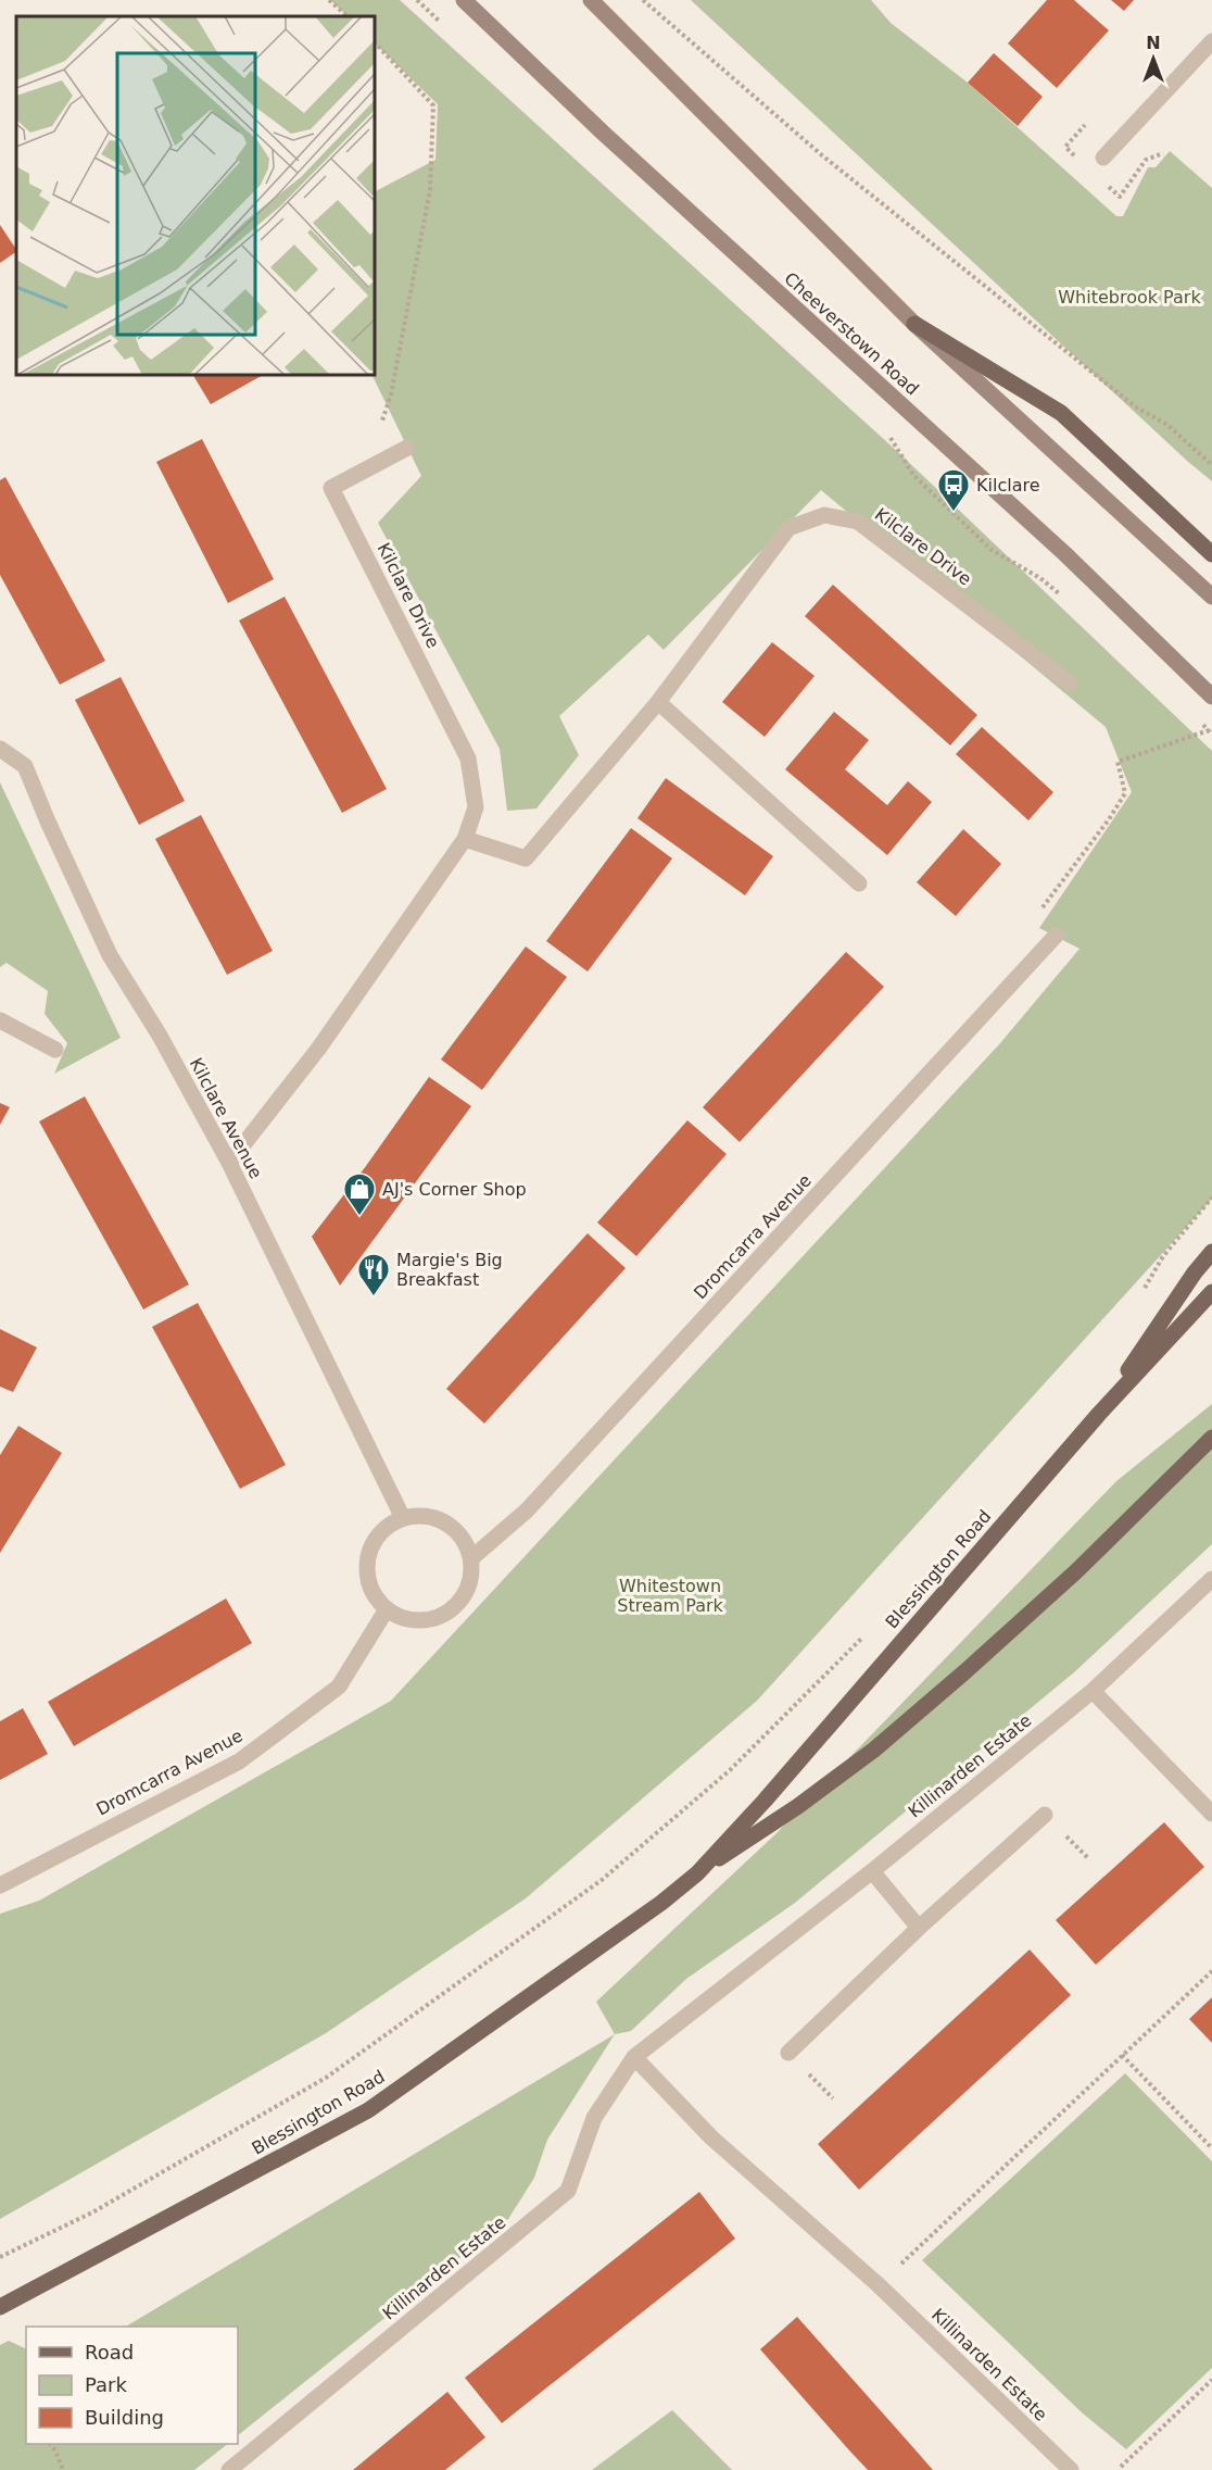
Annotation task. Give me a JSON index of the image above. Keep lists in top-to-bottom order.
{
  "streets": {
    "main road": ["Cheeverstown Road", "Blessington Road"],
    "street": [
      "Kilclare Drive",
      "Kilclare Avenue",
      "Dromcarra Avenue",
      "Killinarden Estate"
    ]
  },
  "crossings": [
    ["Kilclare Drive", "Kilclare Avenue"],
    ["Kilclare Avenue", "Dromcarra Avenue"]
  ],
  "parks": ["Whitebrook Park", "Whitestown Stream Park"],
  "places": {
    "bus stop": ["Kilclare"],
    "shop": ["AJ's Corner Shop"],
    "restaurant": ["Margie's Big Breakfast"]
  },
  "legend": ["Road", "Park", "Building"],
  "north": "top"
}
